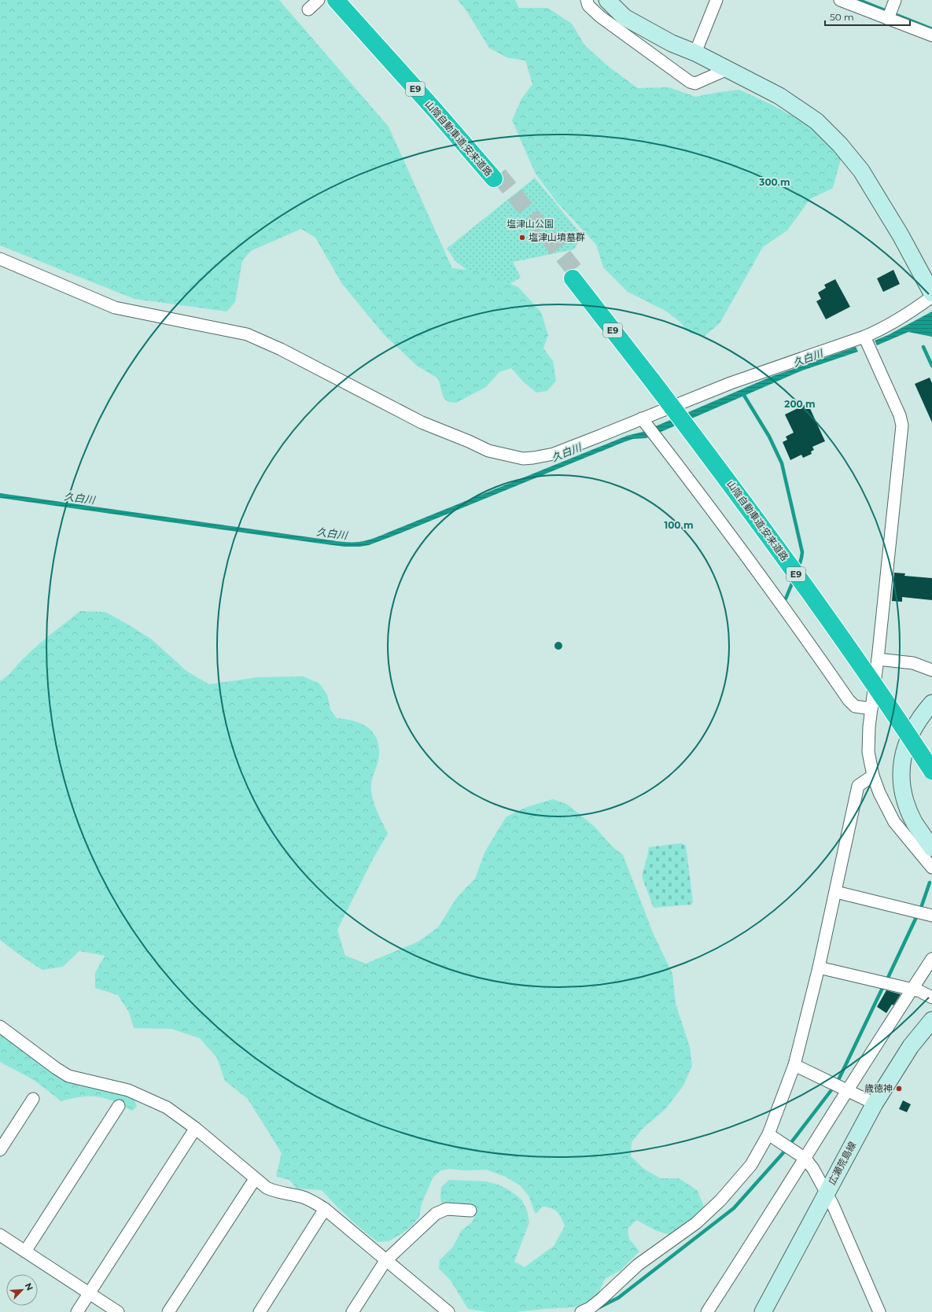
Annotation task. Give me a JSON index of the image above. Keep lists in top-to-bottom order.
{
  "streets": {
    "highway": ["E9", "山陰自動車道;安来道路"],
    "street": ["広瀬荒島線"]
  },
  "water": ["久白川"],
  "parks": ["塩津山公園"],
  "places": ["塩津山墳墓群", "歳徳神"],
  "scale_bar": "50 m",
  "north": "top right",
  "rings": ["300 m", "200 m", "100 m"]
}
